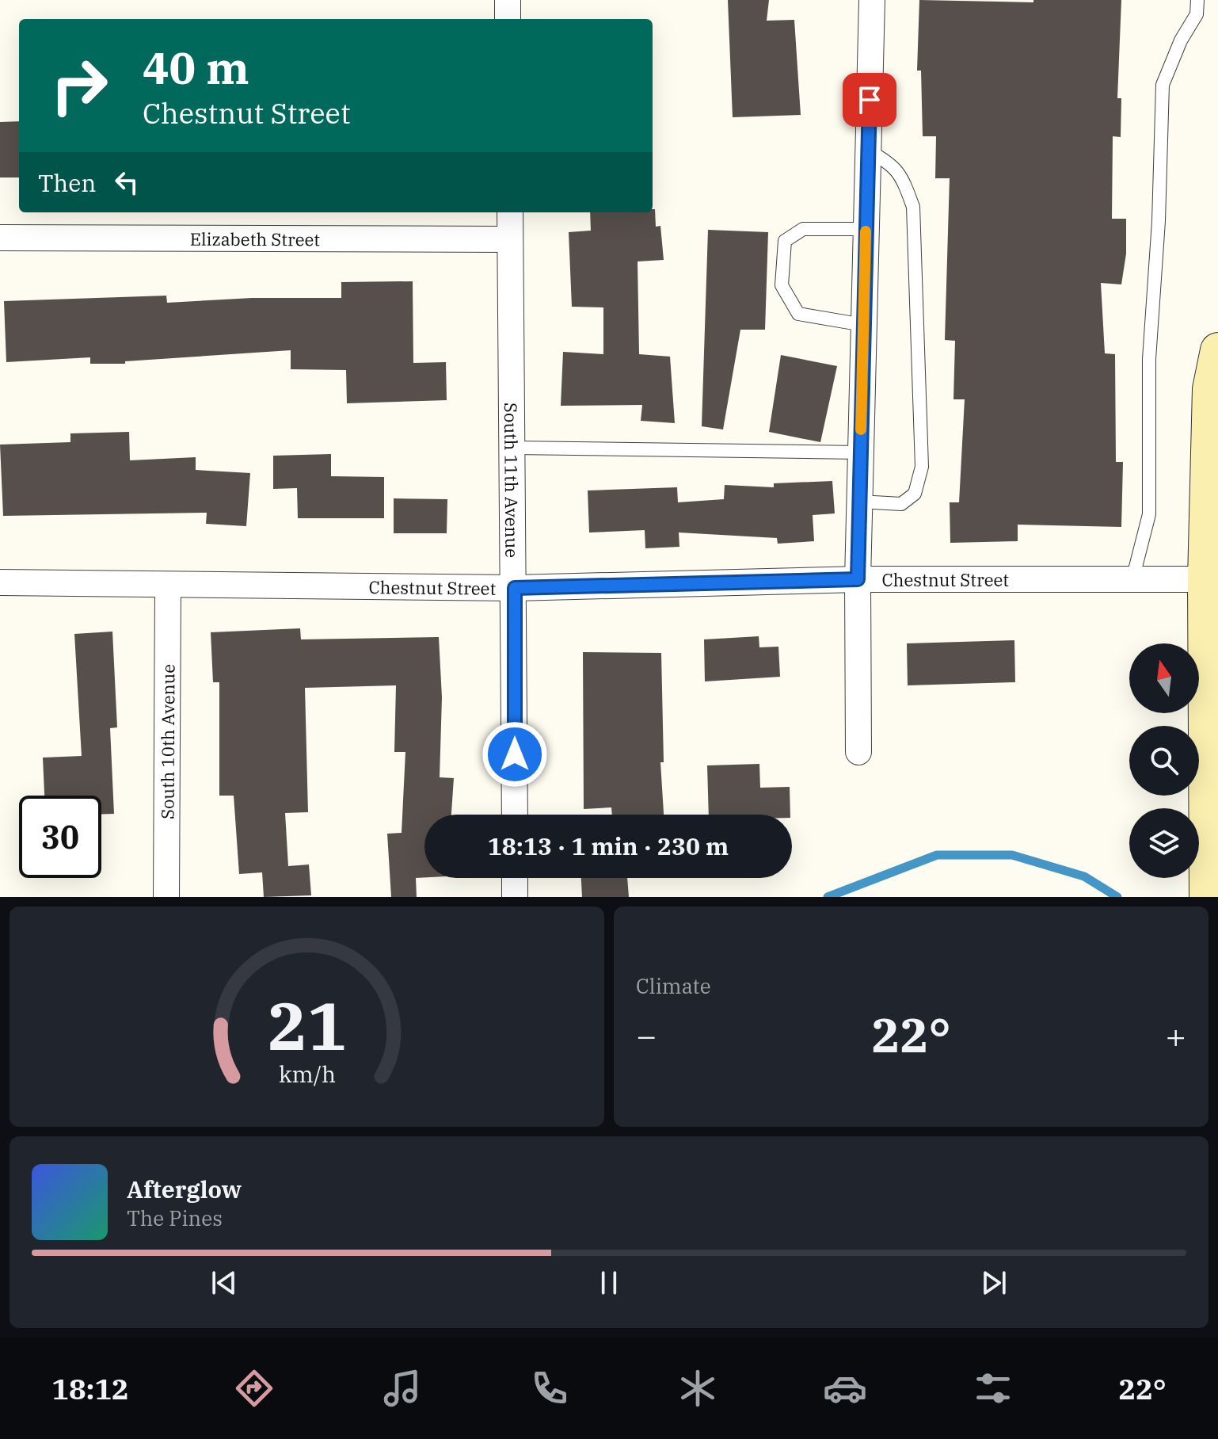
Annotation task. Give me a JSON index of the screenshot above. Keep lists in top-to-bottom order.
{
  "streets": {
    "street": [
      "Elizabeth Street",
      "South 11th Avenue",
      "Chestnut Street",
      "South 10th Avenue"
    ]
  },
  "crossings": [
    ["Elizabeth Street", "South 11th Avenue"],
    ["South 11th Avenue", "Chestnut Street"],
    ["Chestnut Street", "South 10th Avenue"]
  ],
  "north": "top",
  "page": {
    "turn": ["40 m", "Chestnut Street"],
    "then": "Then",
    "limit": "30",
    "trip": "18:13 · 1 min · 230 m",
    "tile": "Climate",
    "heat": ["−", "22°", "+"],
    "song": ["Afterglow", "The Pines"],
    "tabs": ["18:12", "22°"],
    "gauge": ["21", "km/h"]
  }
}
